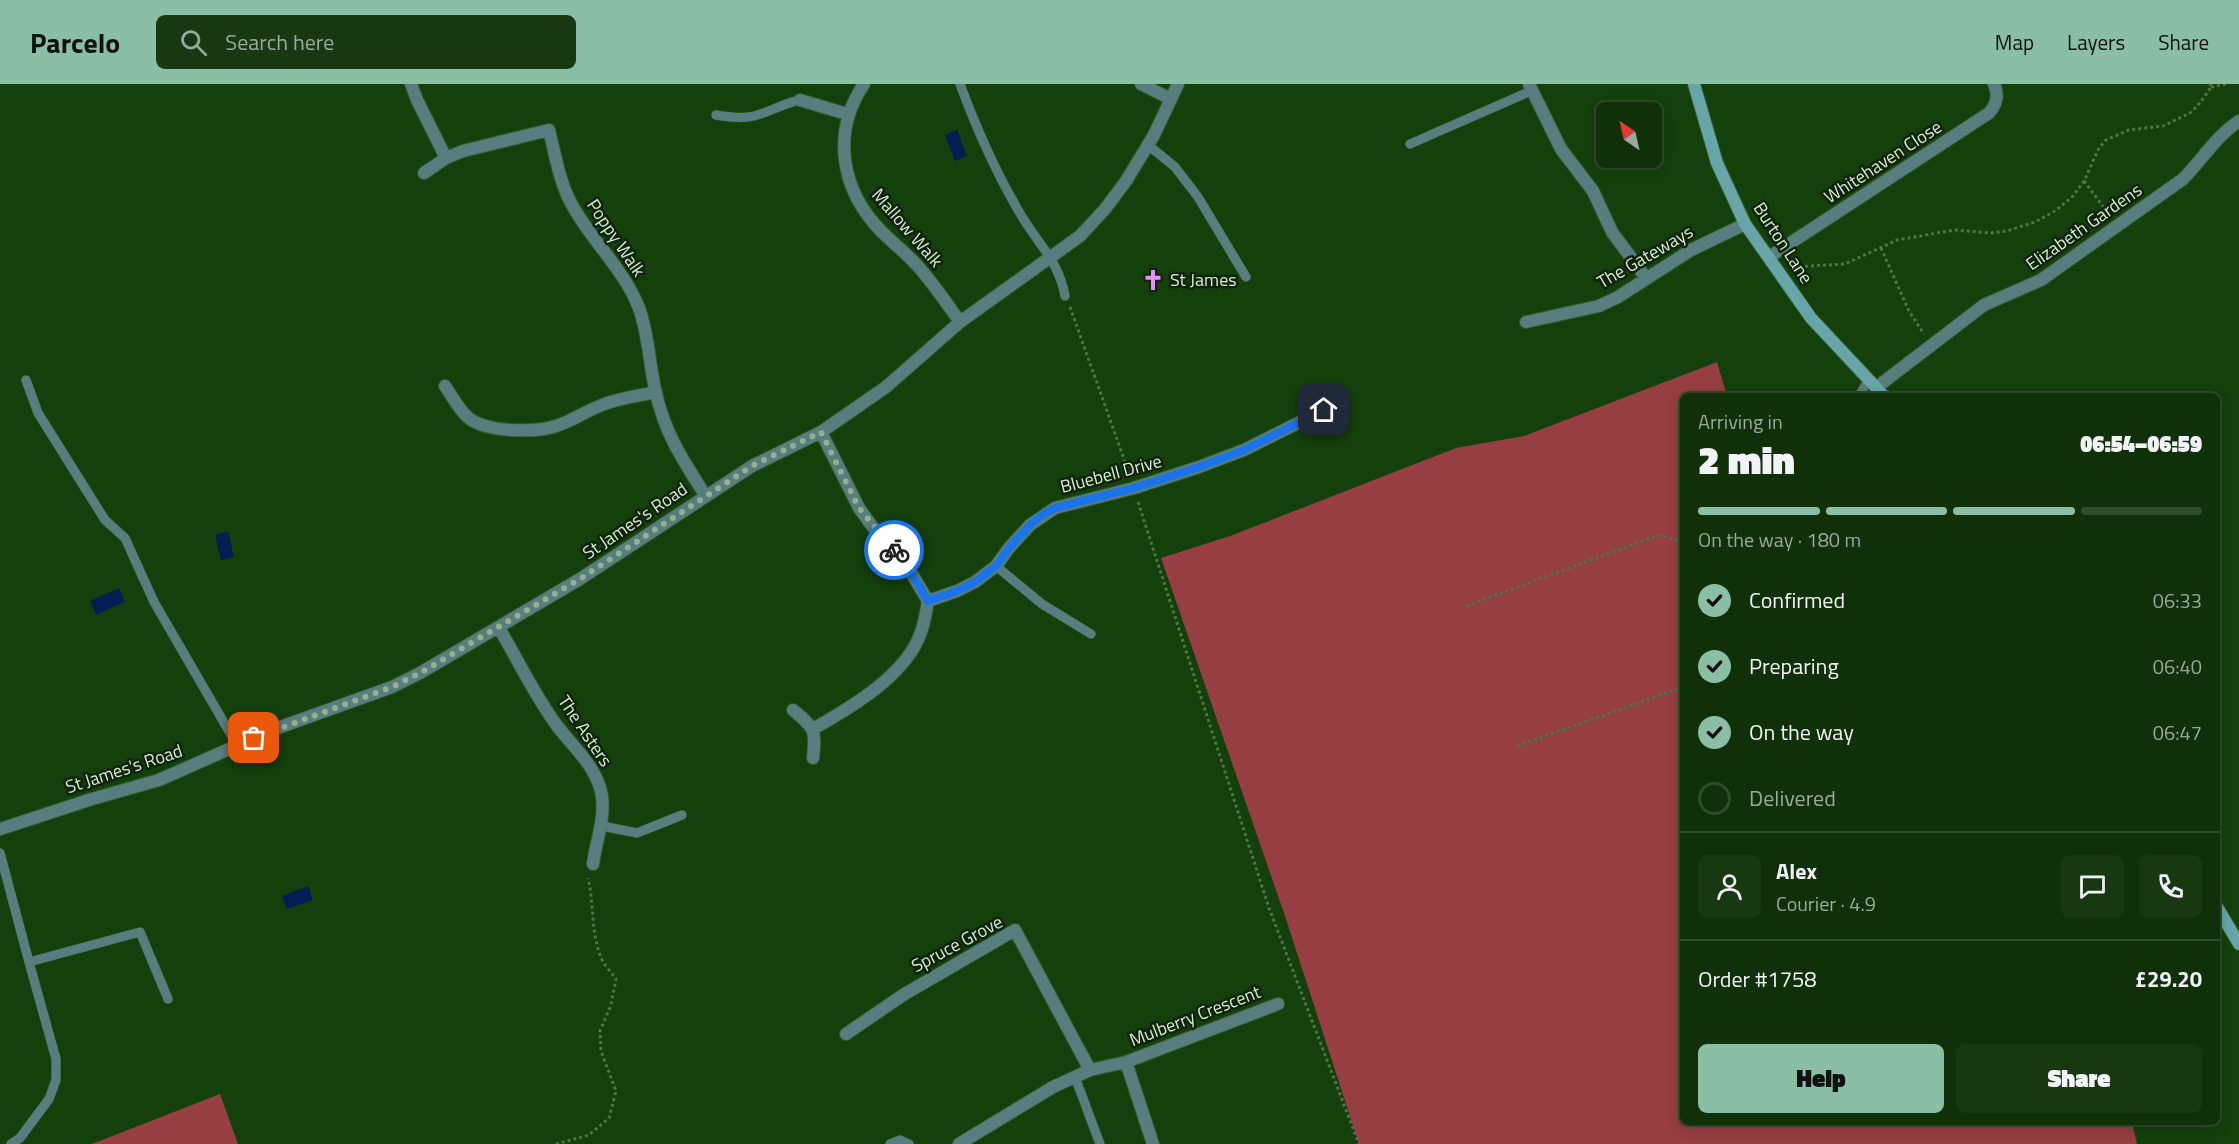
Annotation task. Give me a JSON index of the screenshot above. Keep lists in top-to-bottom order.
{
  "streets": {
    "street": [
      "Whitehaven Close",
      "Elizabeth Gardens",
      "Mallow Walk",
      "Poppy Walk",
      "Burton Lane",
      "The Gateways",
      "Bluebell Drive",
      "St James's Road",
      "The Asters",
      "Spruce Grove",
      "Mulberry Crescent"
    ]
  },
  "crossings": [
    ["Whitehaven Close", "Burton Lane"],
    ["Elizabeth Gardens", "Burton Lane"],
    ["Mallow Walk", "St James's Road"],
    ["Poppy Walk", "St James's Road"],
    ["Burton Lane", "The Gateways"],
    ["St James's Road", "The Asters"],
    ["Spruce Grove", "Mulberry Crescent"]
  ],
  "places": {
    "church": ["St James"]
  },
  "north": "top left",
  "page": {
    "header": "Parcelo",
    "search": "Search here",
    "nav": ["Map", "Layers", "Share"],
    "heading": ["2 min", "Arriving in", "06:54–06:59"],
    "panel": [
      "Alex",
      "Courier · 4.9",
      "Order #1758",
      "£29.20"
    ],
    "bar": "On the way · 180 m",
    "list": [
      ["Confirmed", "06:33"],
      ["Preparing", "06:40"],
      ["On the way", "06:47"],
      "Delivered"
    ],
    "buttons": ["Help", "Share"]
  }
}
